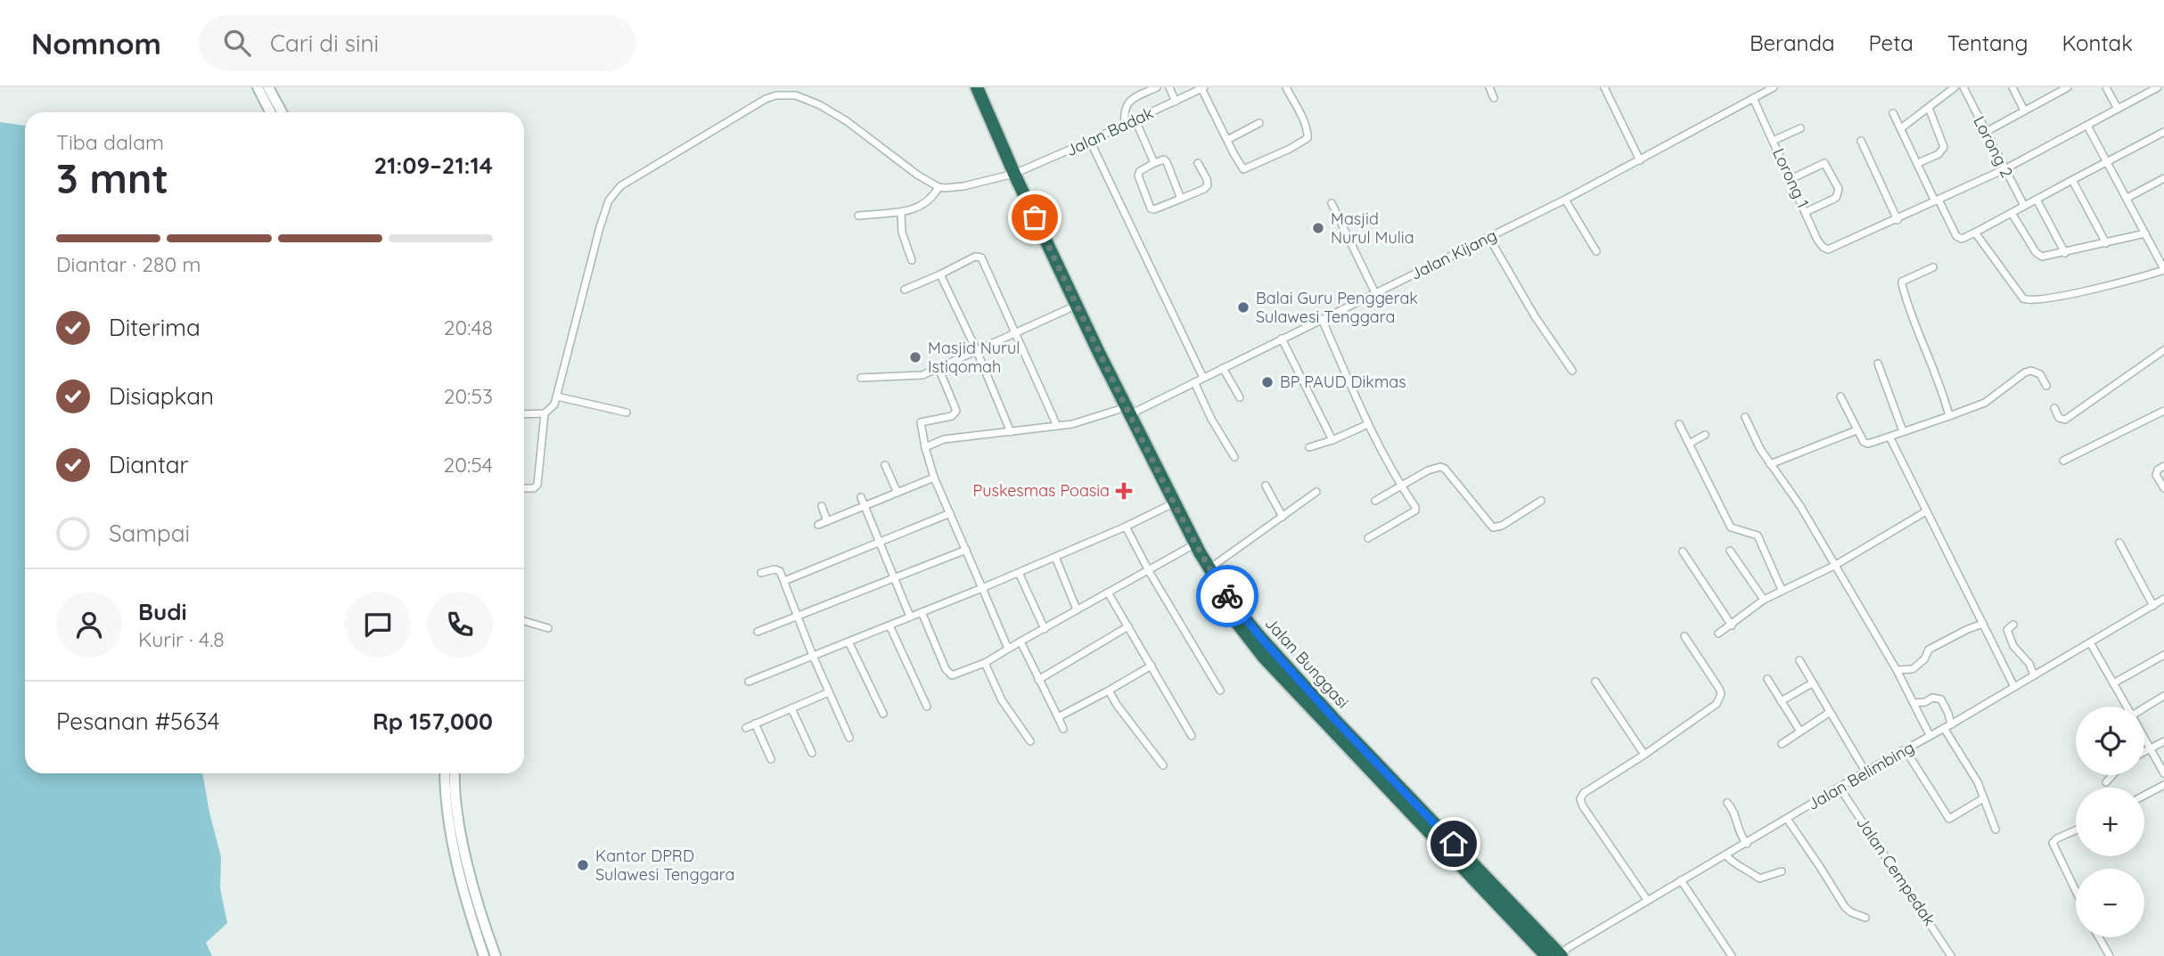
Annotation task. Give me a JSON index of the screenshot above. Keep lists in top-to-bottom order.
{
  "streets": {
    "highway": ["Jalan Bunggasi"],
    "street": [
      "Jalan Badak",
      "Lorong 2",
      "Lorong 1",
      "Jalan Kijang",
      "Jalan Belimbing",
      "Jalan Cempedak"
    ]
  },
  "crossings": [
    ["Jalan Badak", "Jalan Bunggasi"],
    ["Lorong 1", "Jalan Kijang"],
    ["Jalan Kijang", "Jalan Bunggasi"],
    ["Jalan Bunggasi", "Jalan Belimbing"],
    ["Jalan Belimbing", "Jalan Cempedak"]
  ],
  "places": {
    "other": [
      "Masjid Nurul Mulia",
      "Balai Guru Penggerak Sulawesi Tenggara",
      "Masjid Nurul Istiqomah",
      "BP PAUD Dikmas",
      "Kantor DPRD Sulawesi Tenggara"
    ],
    "health": ["Puskesmas Poasia"]
  },
  "page": {
    "header": "Nomnom",
    "search": "Cari di sini",
    "nav": [
      "Beranda",
      "Peta",
      "Tentang",
      "Kontak"
    ],
    "heading": ["3 mnt", "Tiba dalam", "21:09–21:14"],
    "panel": [
      "Budi",
      "Kurir · 4.8",
      "Pesanan #5634",
      "Rp 157,000"
    ],
    "bar": "Diantar · 280 m",
    "list": [
      ["Diterima", "20:48"],
      ["Disiapkan", "20:53"],
      ["Diantar", "20:54"],
      "Sampai"
    ],
    "map_buttons": ["+", "−"]
  }
}
